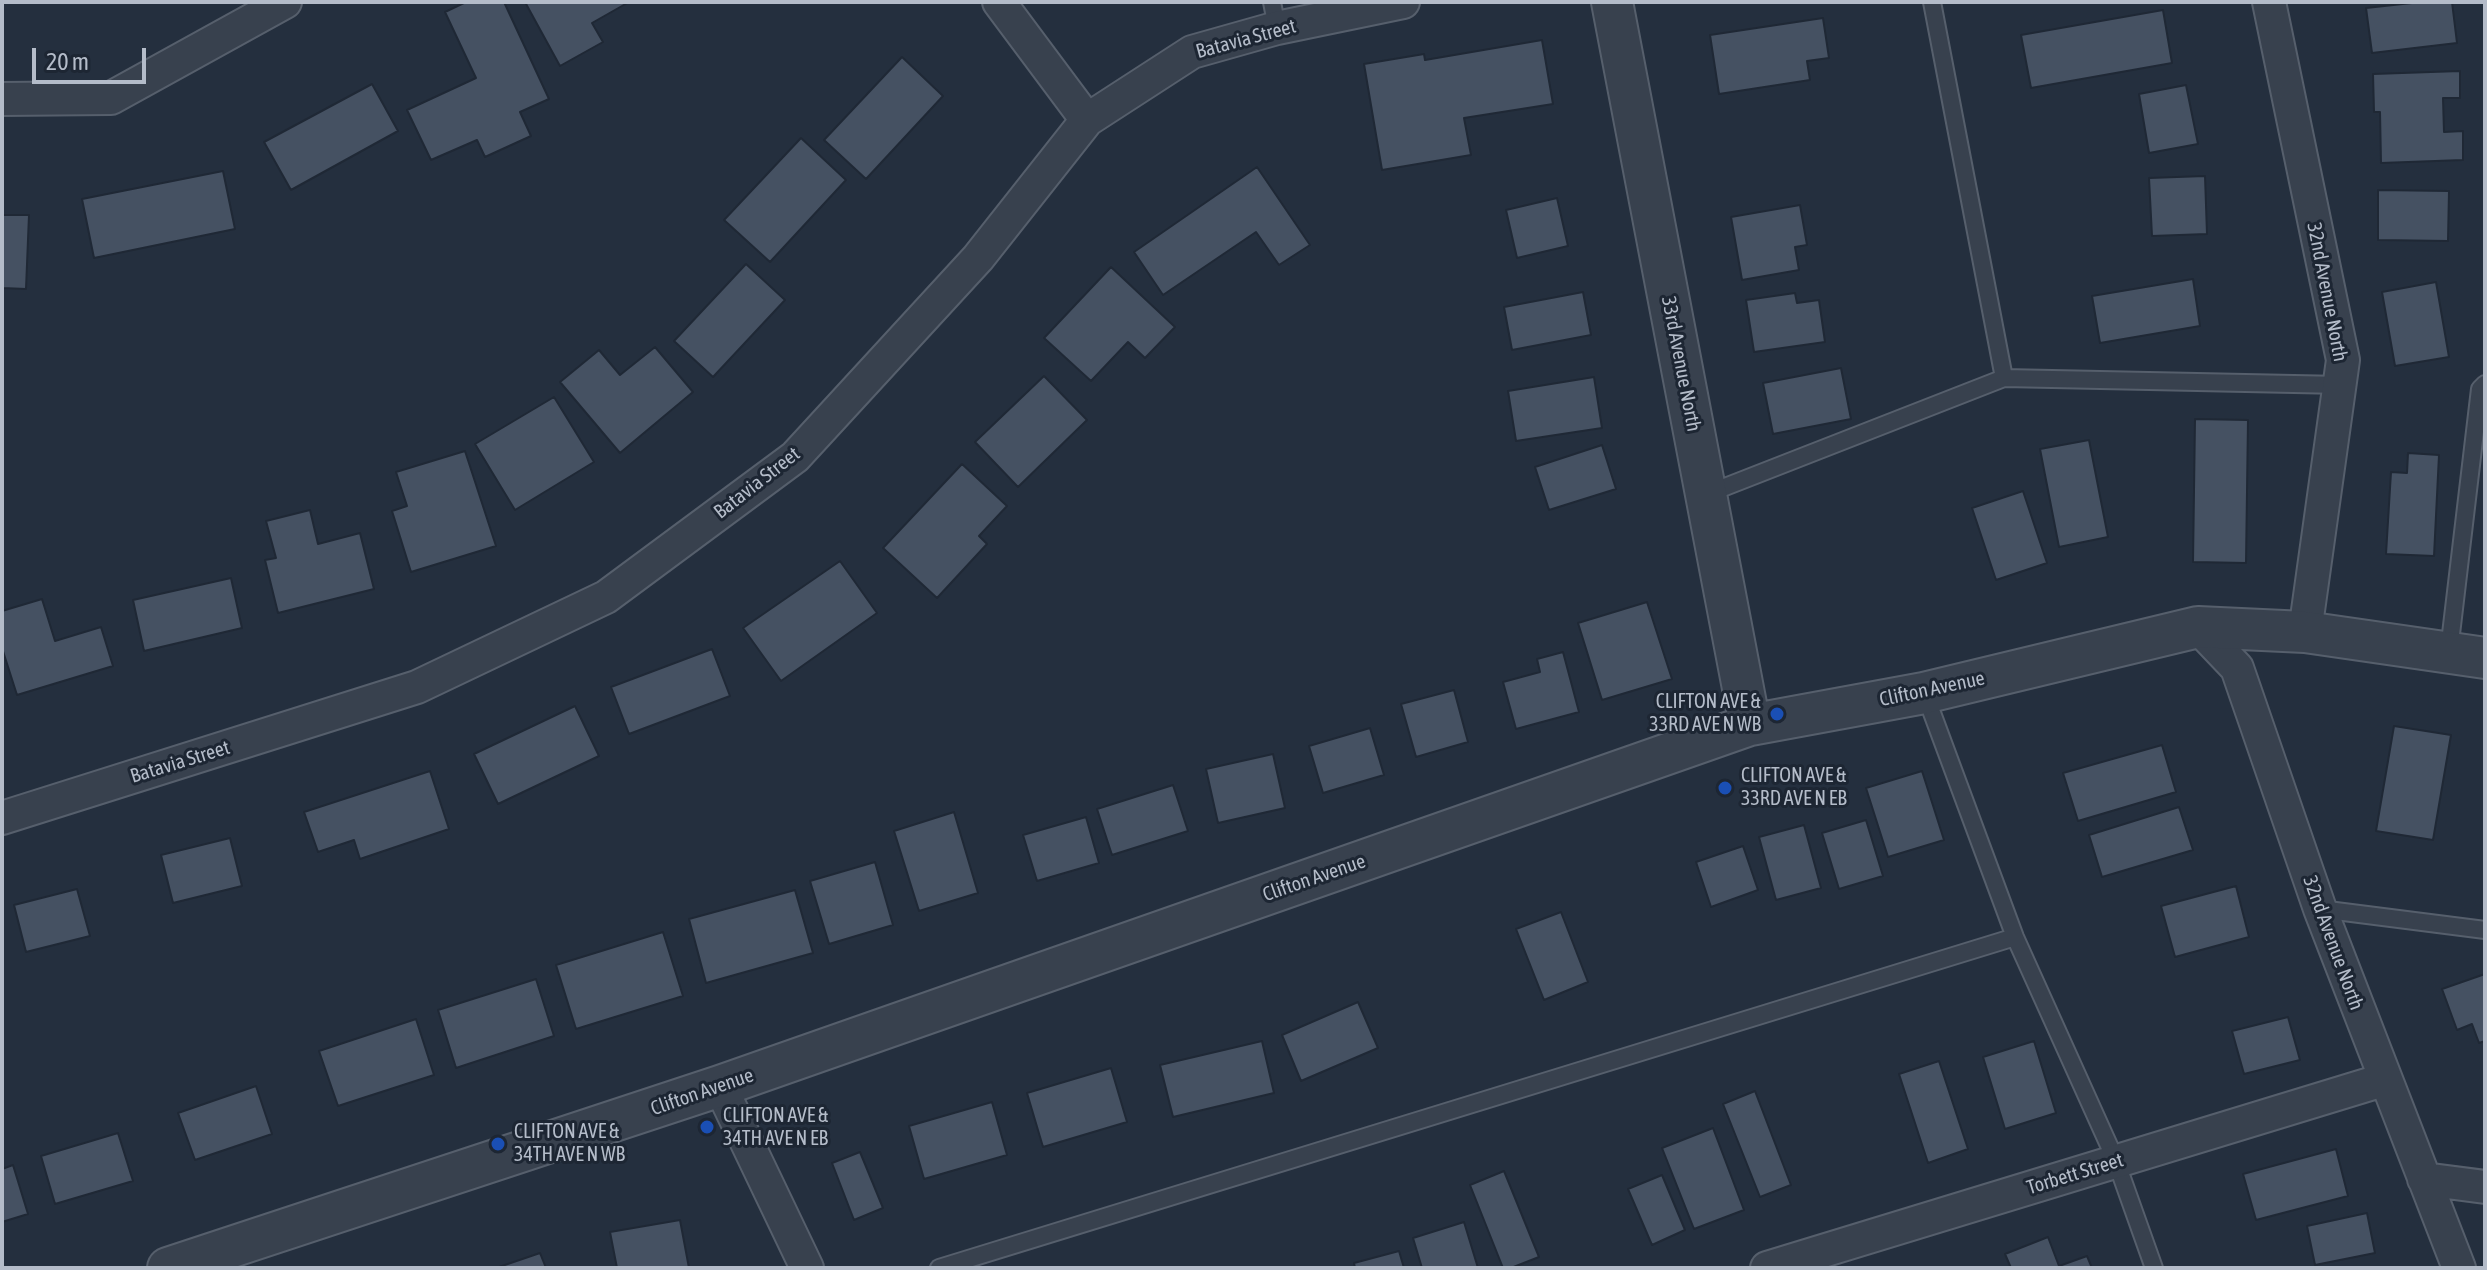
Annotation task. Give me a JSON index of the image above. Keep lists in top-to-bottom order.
{
  "streets": {
    "street": [
      "Batavia Street",
      "32nd Avenue North",
      "33rd Avenue North",
      "Clifton Avenue",
      "Torbett Street"
    ]
  },
  "crossings": [
    ["32nd Avenue North", "Clifton Avenue"],
    ["32nd Avenue North", "Torbett Street"],
    ["33rd Avenue North", "Clifton Avenue"]
  ],
  "places": [
    "CLIFTON AVE & 33RD AVE N WB",
    "CLIFTON AVE & 33RD AVE N EB",
    "CLIFTON AVE & 34TH AVE N EB",
    "CLIFTON AVE & 34TH AVE N WB"
  ],
  "scale_bar": "20 m"
}
